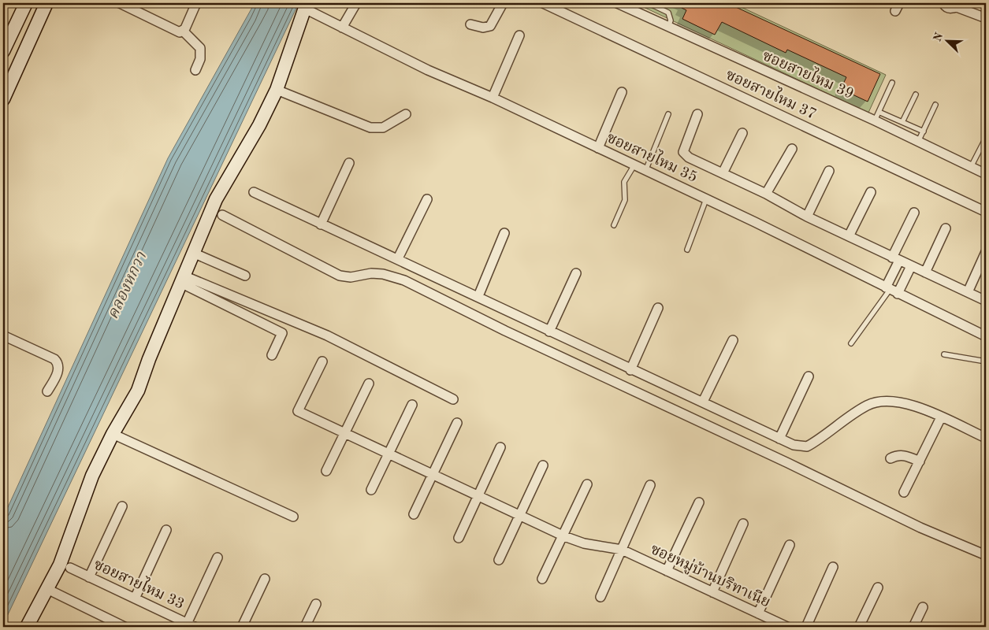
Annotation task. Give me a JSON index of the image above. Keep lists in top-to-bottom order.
{
  "streets": {
    "street": [
      "ซอยสายไหม 39",
      "ซอยสายไหม 37",
      "ซอยสายไหม 35",
      "ซอยหมู่บ้านบริทาเนีย",
      "ซอยสายไหม 33"
    ]
  },
  "water": ["คลองหกวา"],
  "north": "top left"
}
